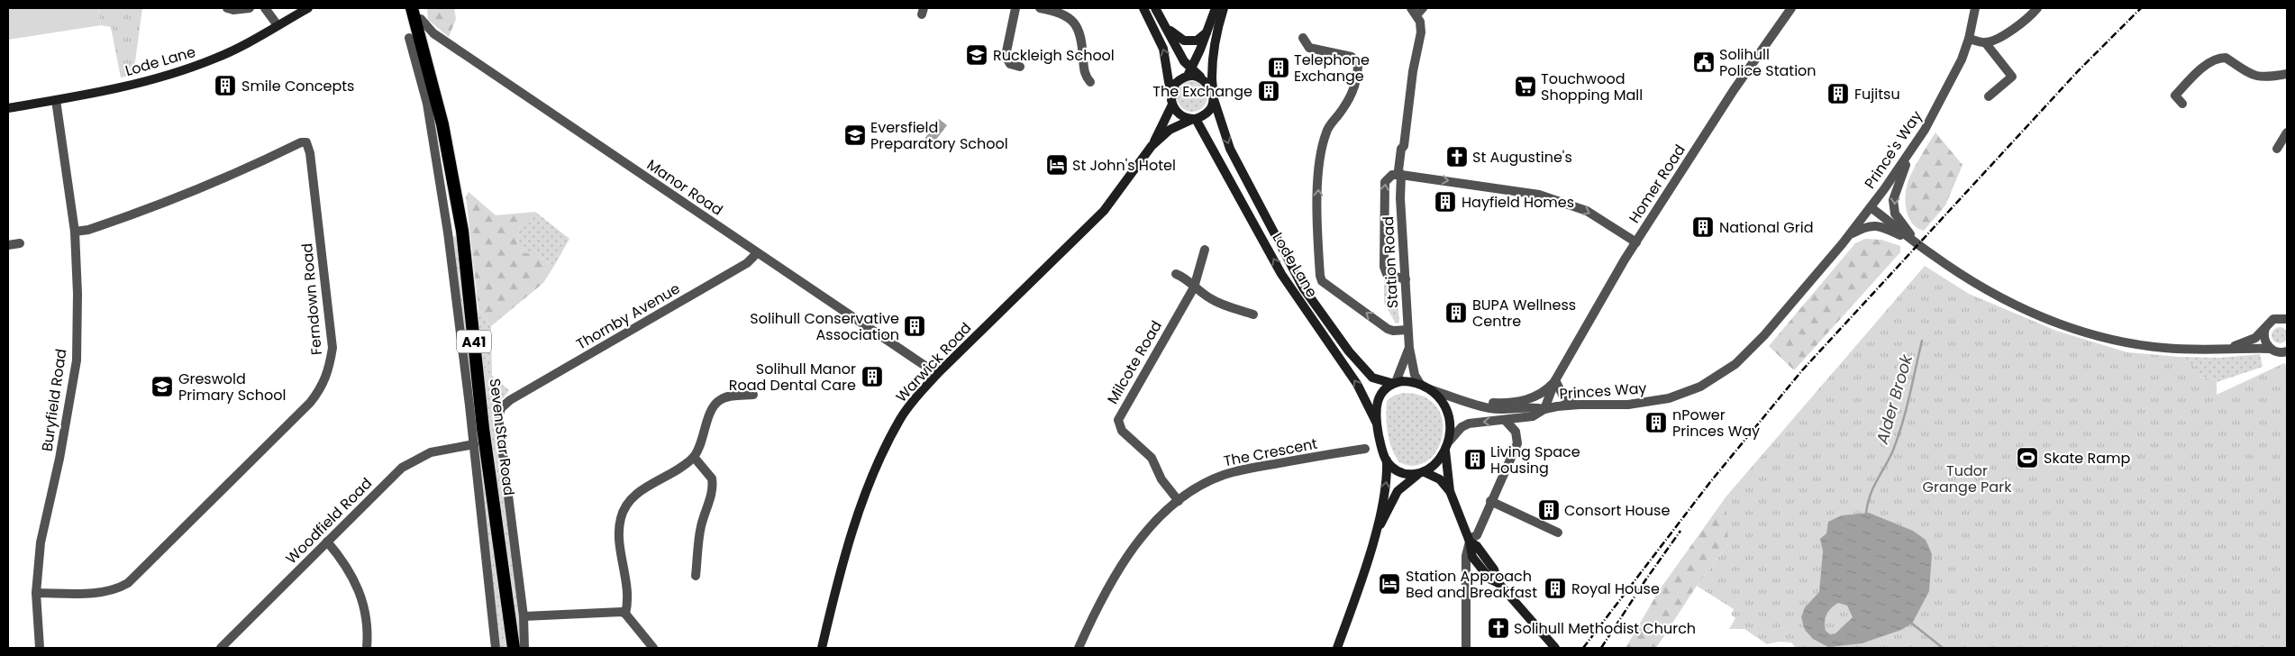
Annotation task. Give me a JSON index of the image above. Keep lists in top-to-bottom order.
{
  "streets": {
    "highway": ["A41", "Seven Star Road"],
    "main road": ["Lode Lane", "Warwick Road"],
    "street": [
      "Prince's Way",
      "Homer Road",
      "Manor Road",
      "Station Road",
      "Ferndown Road",
      "Thornby Avenue",
      "Milcote Road",
      "Princes Way",
      "Buryfield Road",
      "The Crescent",
      "Woodfield Road"
    ]
  },
  "crossings": [
    ["Lode Lane", "Station Road"],
    ["Lode Lane", "Warwick Road"],
    ["Lode Lane", "Princes Way"],
    ["Lode Lane", "Buryfield Road"],
    ["Prince's Way", "Princes Way"],
    ["Homer Road", "Princes Way"],
    ["Manor Road", "Thornby Avenue"],
    ["Manor Road", "Warwick Road"],
    ["Manor Road", "Seven Star Road"],
    ["Station Road", "Princes Way"],
    ["Ferndown Road", "Buryfield Road"],
    ["Thornby Avenue", "Seven Star Road"],
    ["Milcote Road", "The Crescent"],
    ["Seven Star Road", "Woodfield Road"]
  ],
  "water": ["Alder Brook"],
  "parks": ["Tudor Grange Park"],
  "places": {
    "school or university": ["Ruckleigh School", "Eversfield Preparatory School", "Greswold Primary School"],
    "public building": ["Solihull Police Station"],
    "building": [
      "Telephone Exchange",
      "Smile Concepts",
      "The Exchange",
      "Fujitsu",
      "Hayfield Homes",
      "National Grid",
      "BUPA Wellness Centre",
      "Solihull Conservative Association",
      "Solihull Manor Road Dental Care",
      "nPower Princes Way",
      "Living Space Housing",
      "Consort House",
      "Royal House"
    ],
    "supermarket": ["Touchwood Shopping Mall"],
    "church": ["St Augustine's", "Solihull Methodist Church"],
    "hotel": ["St John's Hotel", "Station Approach Bed and Breakfast"],
    "sports": ["Skate Ramp"]
  }
}
